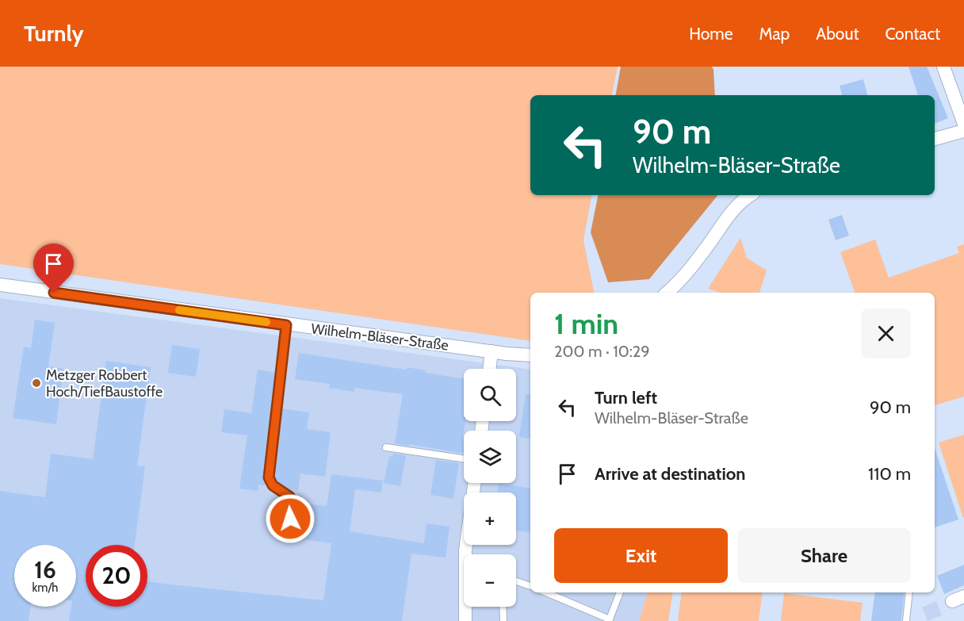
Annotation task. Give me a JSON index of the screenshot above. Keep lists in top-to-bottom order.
{
  "streets": {
    "street": ["Wilhelm-Bläser-Straße"]
  },
  "places": ["Metzger Robbert Hoch/TiefBaustoffe"],
  "page": {
    "header": "Turnly",
    "nav": [
      "Home",
      "Map",
      "About",
      "Contact"
    ],
    "turn": ["90 m", "Wilhelm-Bläser-Straße"],
    "heading": ["1 min", "200 m · 10:29"],
    "map_buttons": ["+", "−"],
    "list": [
      {
        "name": "Turn left",
        "note": "Wilhelm-Bläser-Straße",
        "value": "90 m"
      },
      {
        "name": "Arrive at destination",
        "value": "110 m"
      }
    ],
    "buttons": ["Exit", "Share"],
    "speed": "16 km/h",
    "limit": "20"
  }
}
